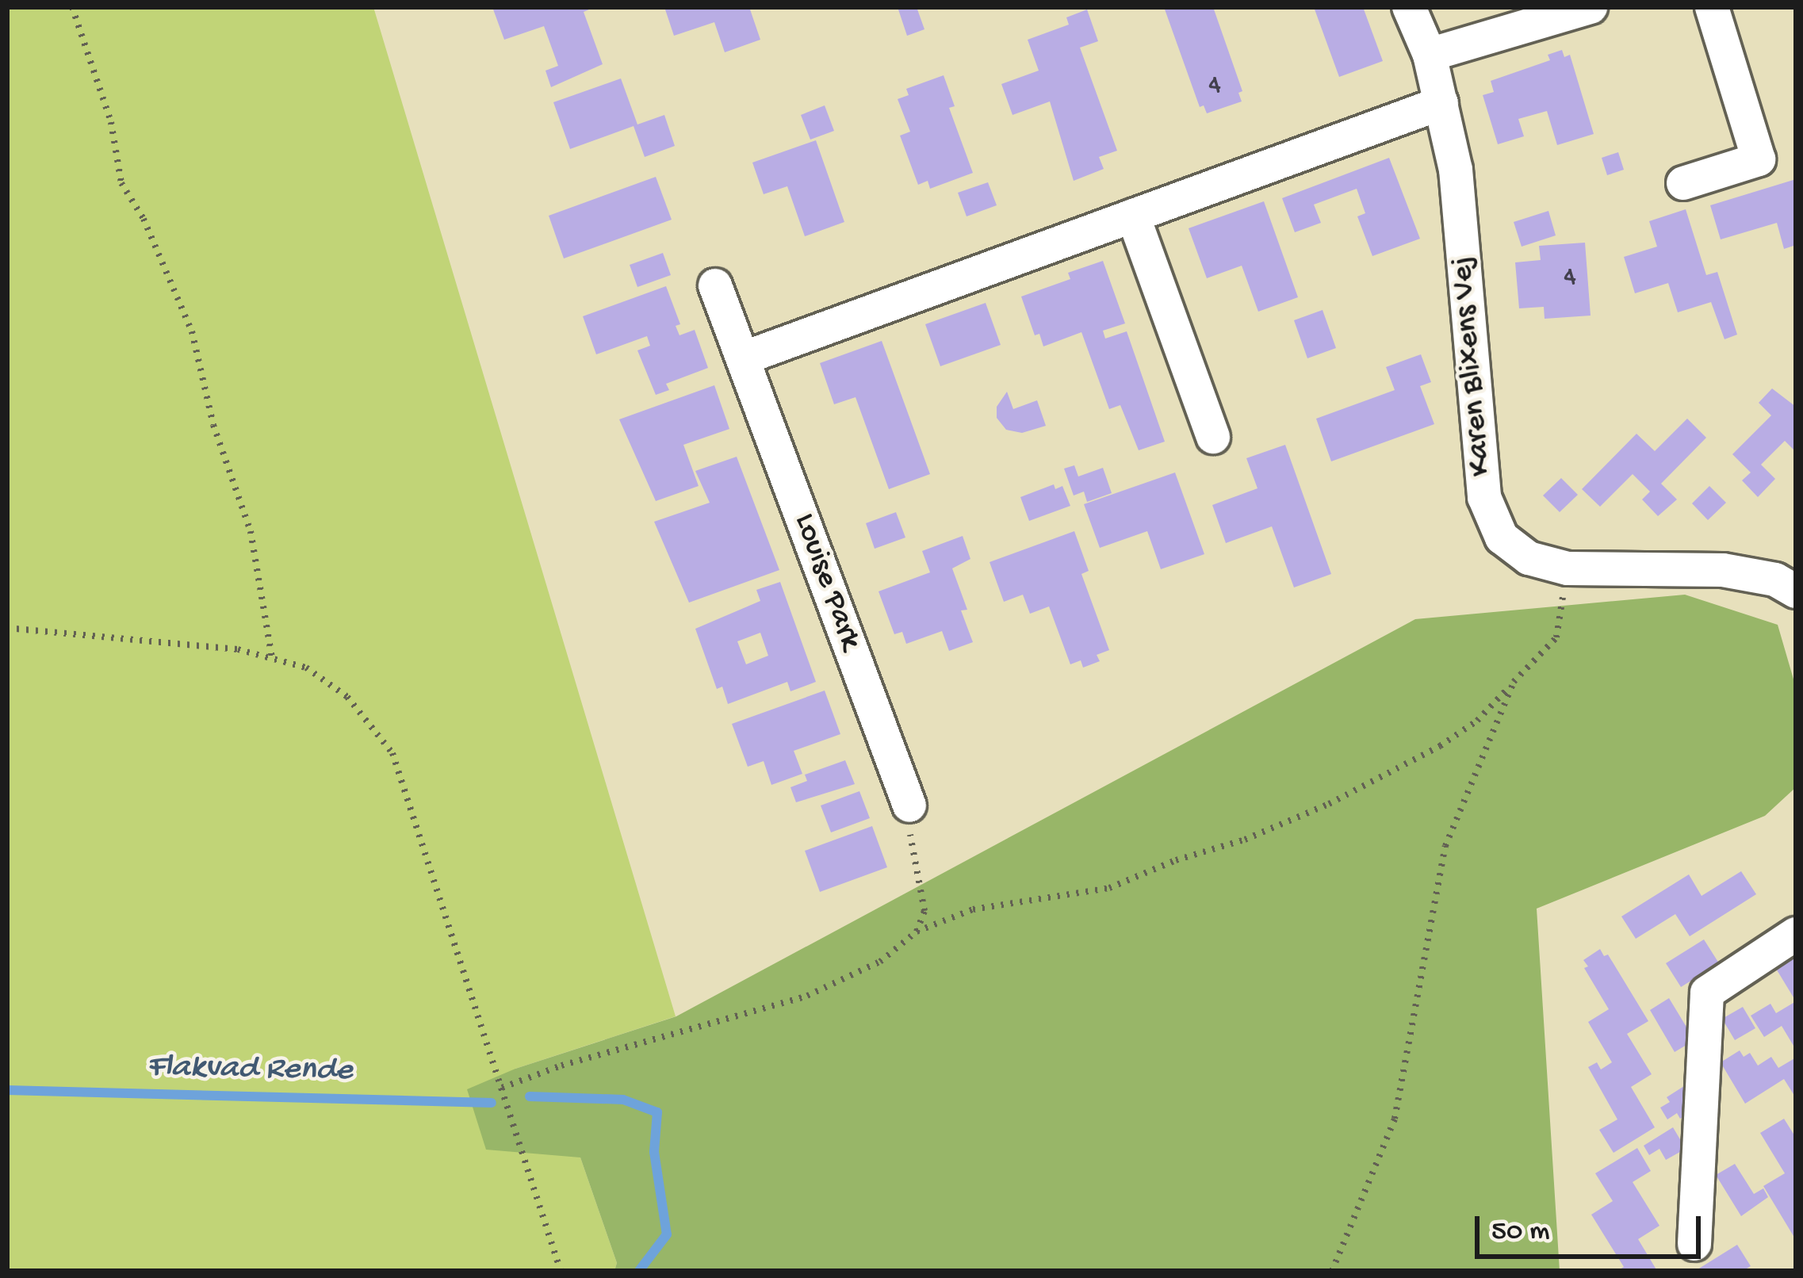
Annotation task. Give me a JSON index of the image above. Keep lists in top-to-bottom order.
{
  "streets": {
    "street": ["Karen Blixens Vej", "Louise Park"]
  },
  "water": ["Flakvad Rende"],
  "house_numbers": ["4", "4"],
  "scale_bar": "50 m"
}
